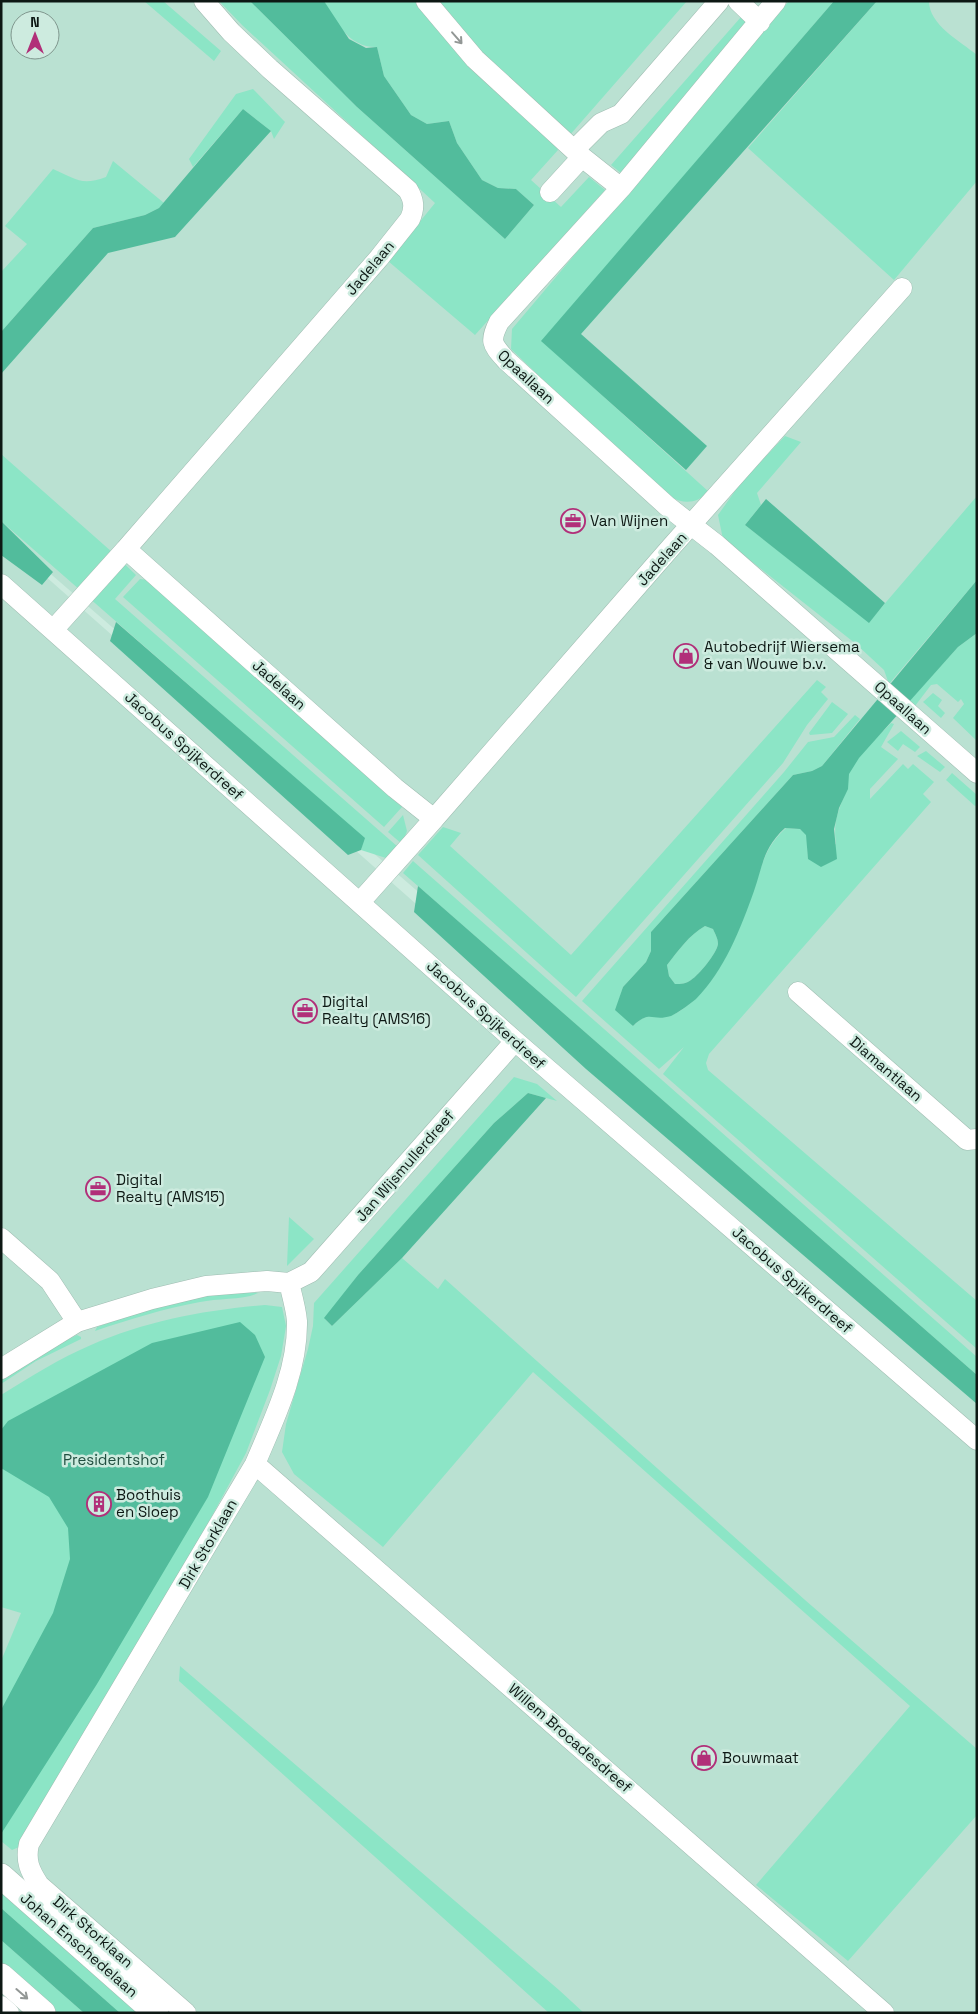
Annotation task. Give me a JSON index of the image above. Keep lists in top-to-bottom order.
{
  "streets": {
    "street": [
      "Jadelaan",
      "Opaallaan",
      "Jacobus Spijkerdreef",
      "Diamantlaan",
      "Jan Wijsmullerdreef",
      "Dirk Storklaan",
      "Willem Brocadesdreef",
      "Johan Enschedelaan"
    ]
  },
  "crossings": [
    ["Jadelaan", "Opaallaan"],
    ["Jadelaan", "Jacobus Spijkerdreef"],
    ["Jacobus Spijkerdreef", "Jan Wijsmullerdreef"],
    ["Jan Wijsmullerdreef", "Dirk Storklaan"],
    ["Dirk Storklaan", "Willem Brocadesdreef"]
  ],
  "parks": ["Presidentshof"],
  "places": {
    "office": ["Van Wijnen", "Digital Realty (AMS16)", "Digital Realty (AMS15)"],
    "shop": ["Autobedrijf Wiersema & van Wouwe b.v.", "Bouwmaat"],
    "building": ["Boothuis en Sloep"]
  },
  "north": "top"
}
